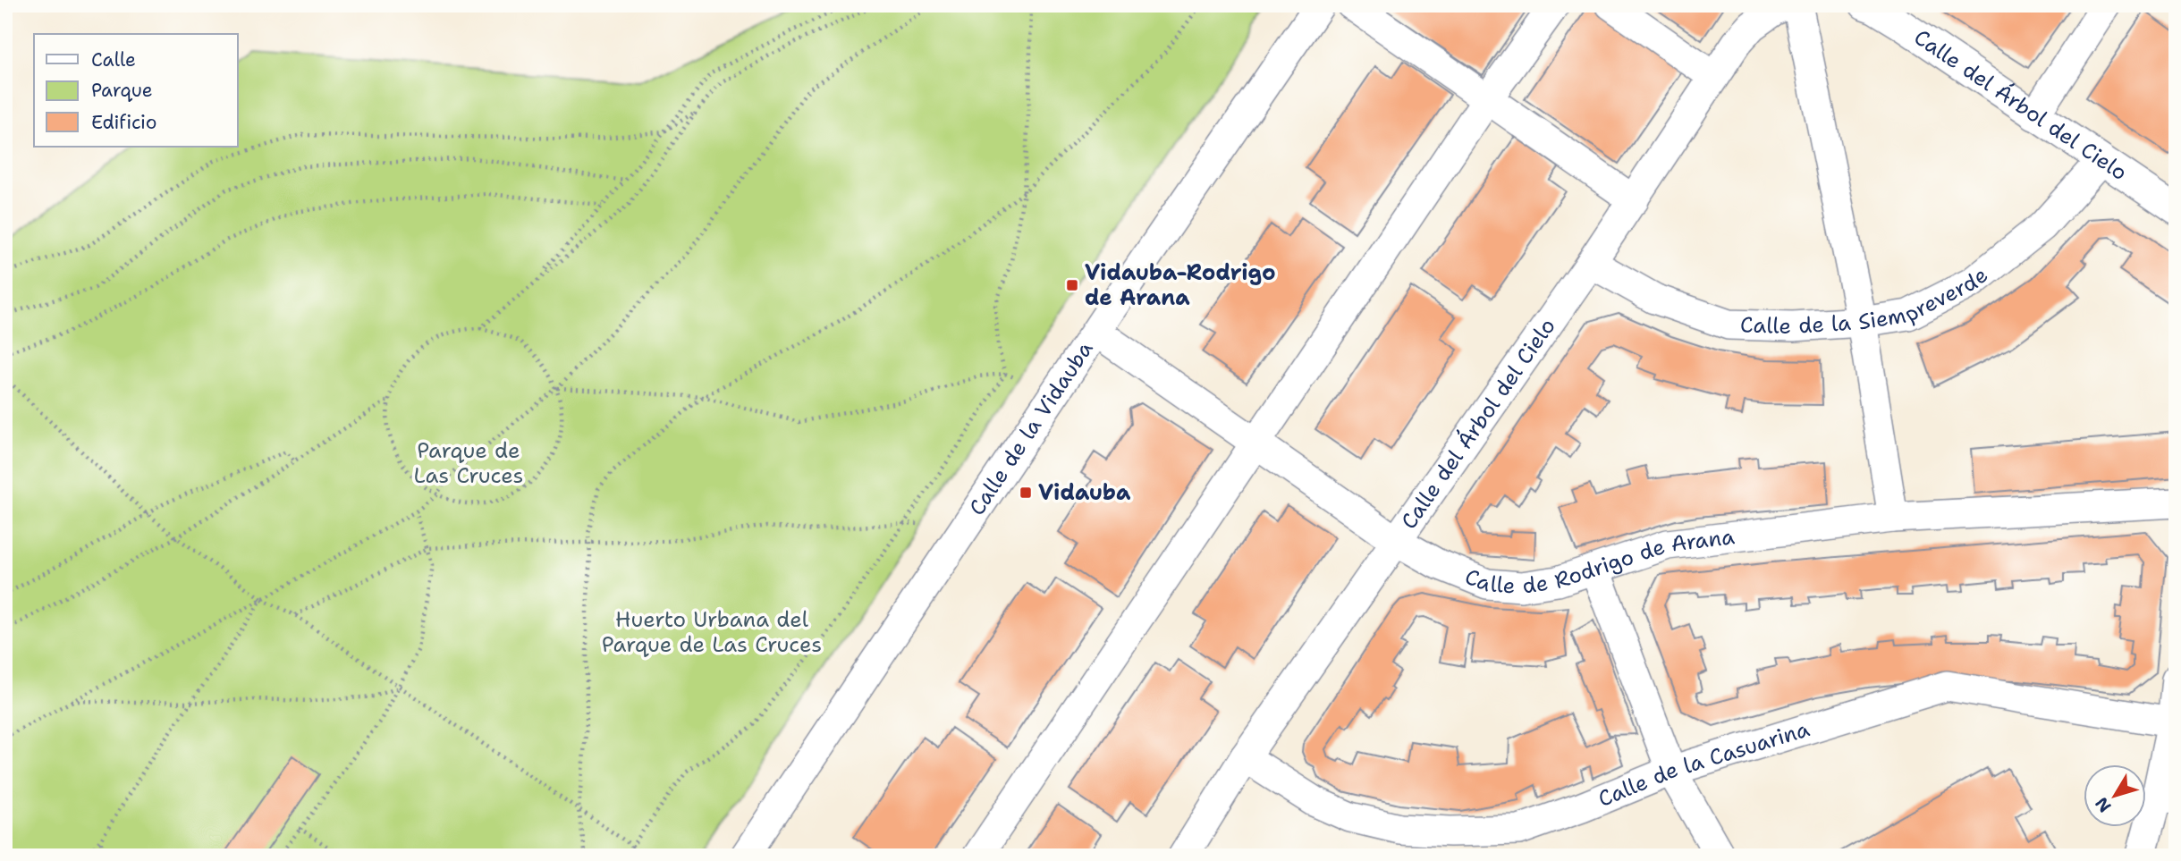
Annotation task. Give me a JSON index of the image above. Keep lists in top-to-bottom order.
{
  "streets": {
    "street": [
      "Calle del Árbol del Cielo",
      "Calle de la Siempreverde",
      "Calle de la Vidauba",
      "Calle de Rodrigo de Arana",
      "Calle de la Casuarina"
    ]
  },
  "crossings": [
    ["Calle del Árbol del Cielo", "Calle de la Siempreverde"],
    ["Calle del Árbol del Cielo", "Calle de Rodrigo de Arana"],
    ["Calle del Árbol del Cielo", "Calle de la Casuarina"],
    ["Calle de la Vidauba", "Calle de Rodrigo de Arana"]
  ],
  "parks": ["Parque de Las Cruces", "Huerto Urbana del Parque de Las Cruces"],
  "places": {
    "transit": ["Vidauba-Rodrigo de Arana", "Vidauba"]
  },
  "legend": ["Calle", "Parque", "Edificio"],
  "north": "bottom left"
}
